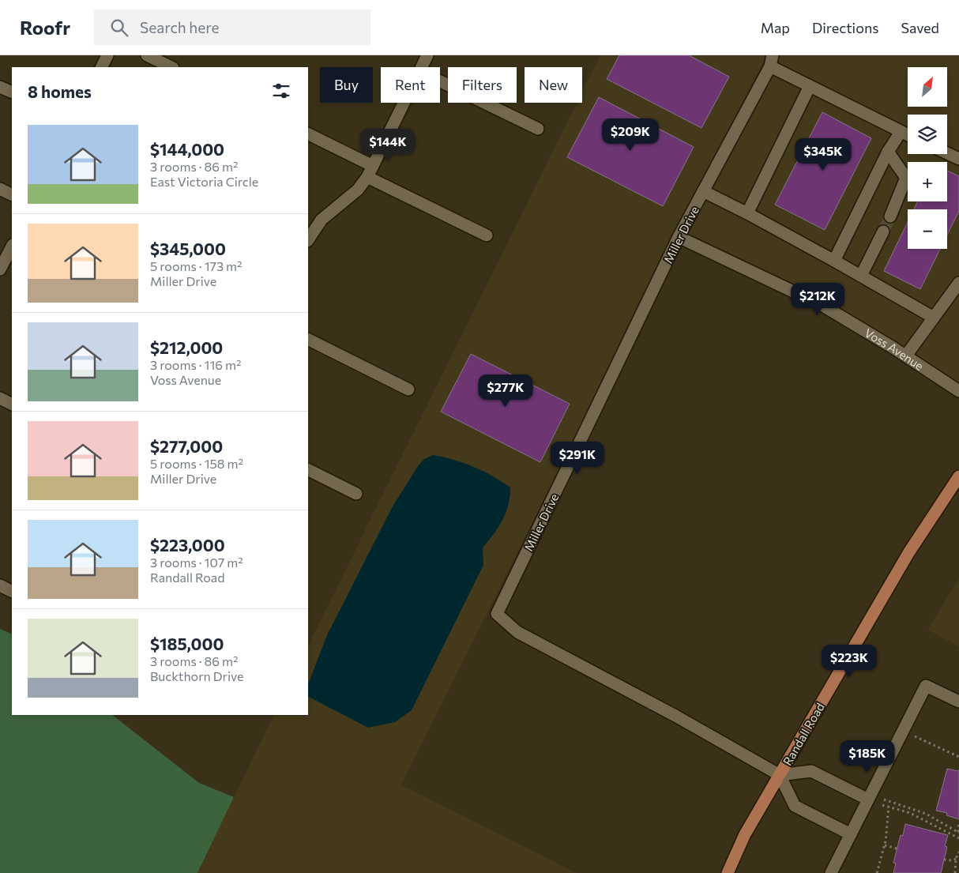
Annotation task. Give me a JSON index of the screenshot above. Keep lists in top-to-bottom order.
{
  "streets": {
    "main road": ["Randall Road"],
    "street": ["Miller Drive", "Voss Avenue"]
  },
  "crossings": [
    ["Miller Drive", "Voss Avenue"],
    ["Miller Drive", "Randall Road"]
  ],
  "north": "top right",
  "page": {
    "header": "Roofr",
    "search": "Search here",
    "nav": ["Map", "Directions", "Saved"],
    "map_buttons": ["+", "−"],
    "chip": [
      "Buy",
      "Rent",
      "Filters",
      "New"
    ],
    "heading": "8 homes",
    "list": [
      {
        "name": "$144,000",
        "note": "3 rooms · 86 m² · East Victoria Circle"
      },
      {
        "name": "$345,000",
        "note": "5 rooms · 173 m² · Miller Drive"
      },
      {
        "name": "$212,000",
        "note": "3 rooms · 116 m² · Voss Avenue"
      },
      {
        "name": "$277,000",
        "note": "5 rooms · 158 m² · Miller Drive"
      },
      {
        "name": "$223,000",
        "note": "3 rooms · 107 m² · Randall Road"
      },
      {
        "name": "$185,000",
        "note": "3 rooms · 86 m² · Buckthorn Drive"
      }
    ],
    "price": [
      "$209K",
      "$144K",
      "$345K",
      "$212K",
      "$277K",
      "$291K",
      "$223K",
      "$185K"
    ]
  }
}
